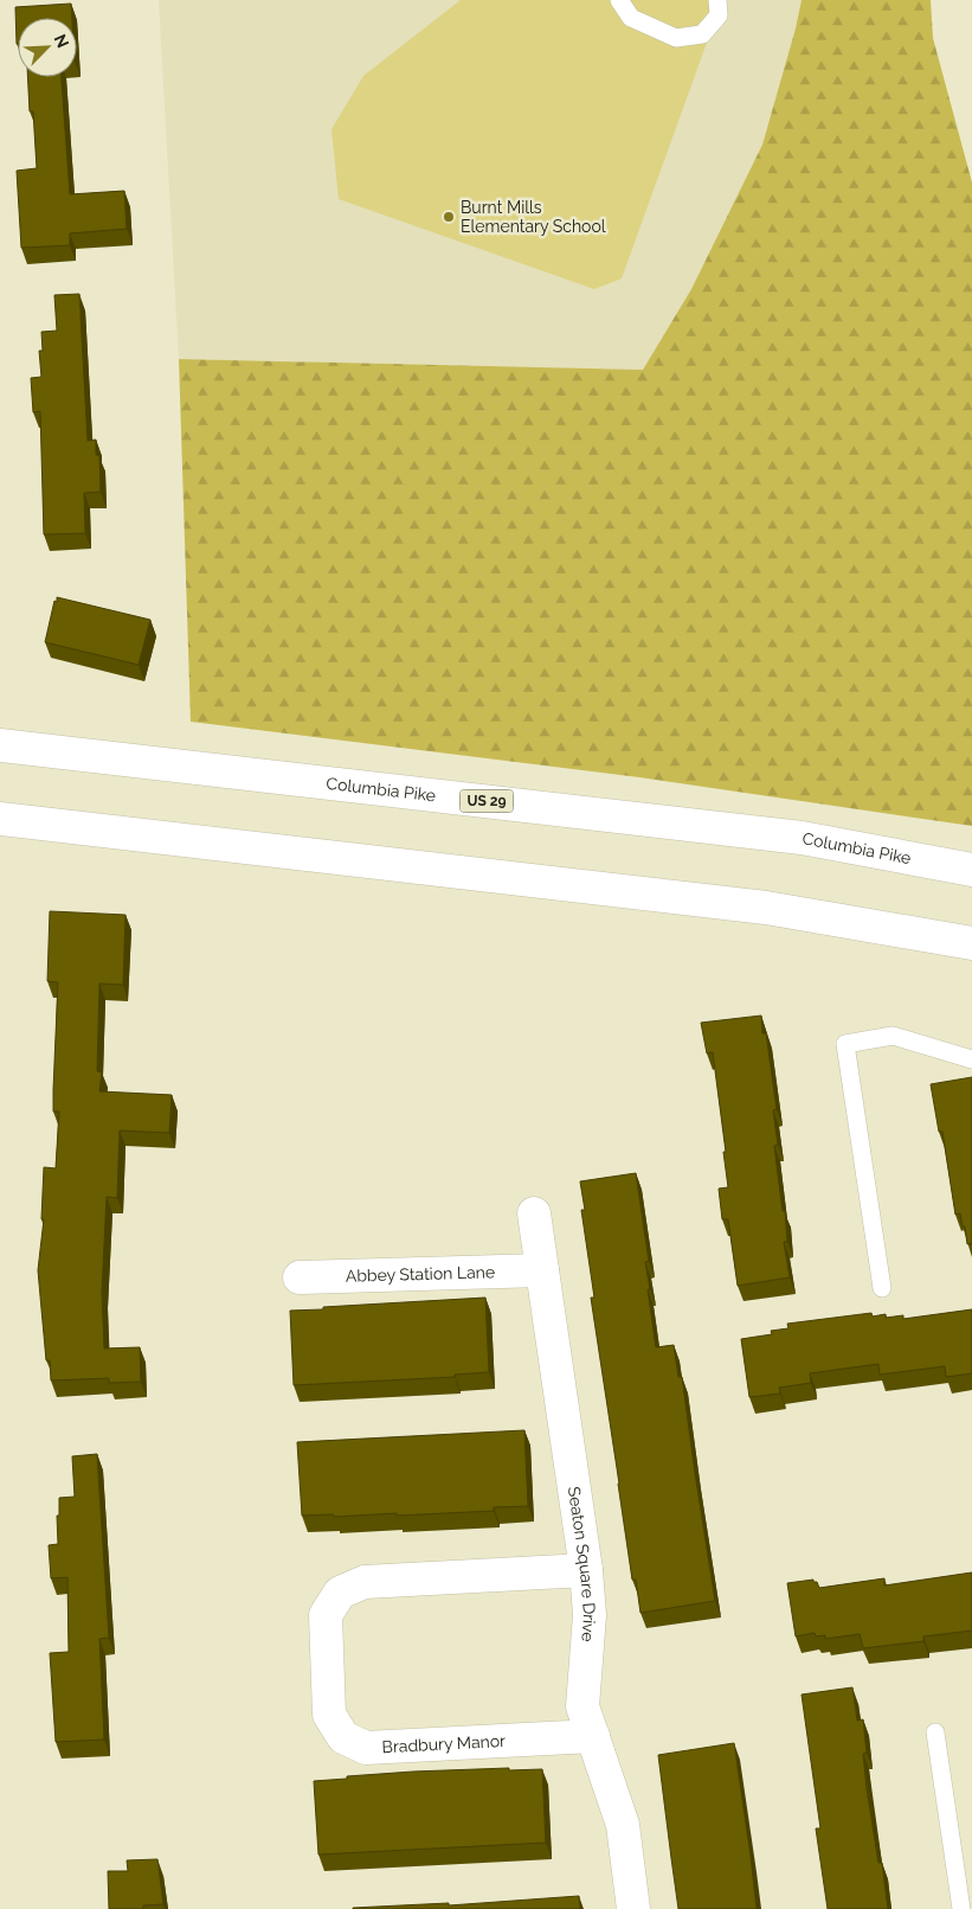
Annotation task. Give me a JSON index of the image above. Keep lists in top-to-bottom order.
{
  "streets": {
    "main road": [
      "Columbia Pike",
      "US 29",
      "Abbey Station Lane",
      "Seaton Square Drive",
      "Bradbury Manor"
    ]
  },
  "crossings": [
    ["Abbey Station Lane", "Seaton Square Drive"],
    ["Seaton Square Drive", "Bradbury Manor"]
  ],
  "places": ["Burnt Mills Elementary School"],
  "north": "top right"
}
